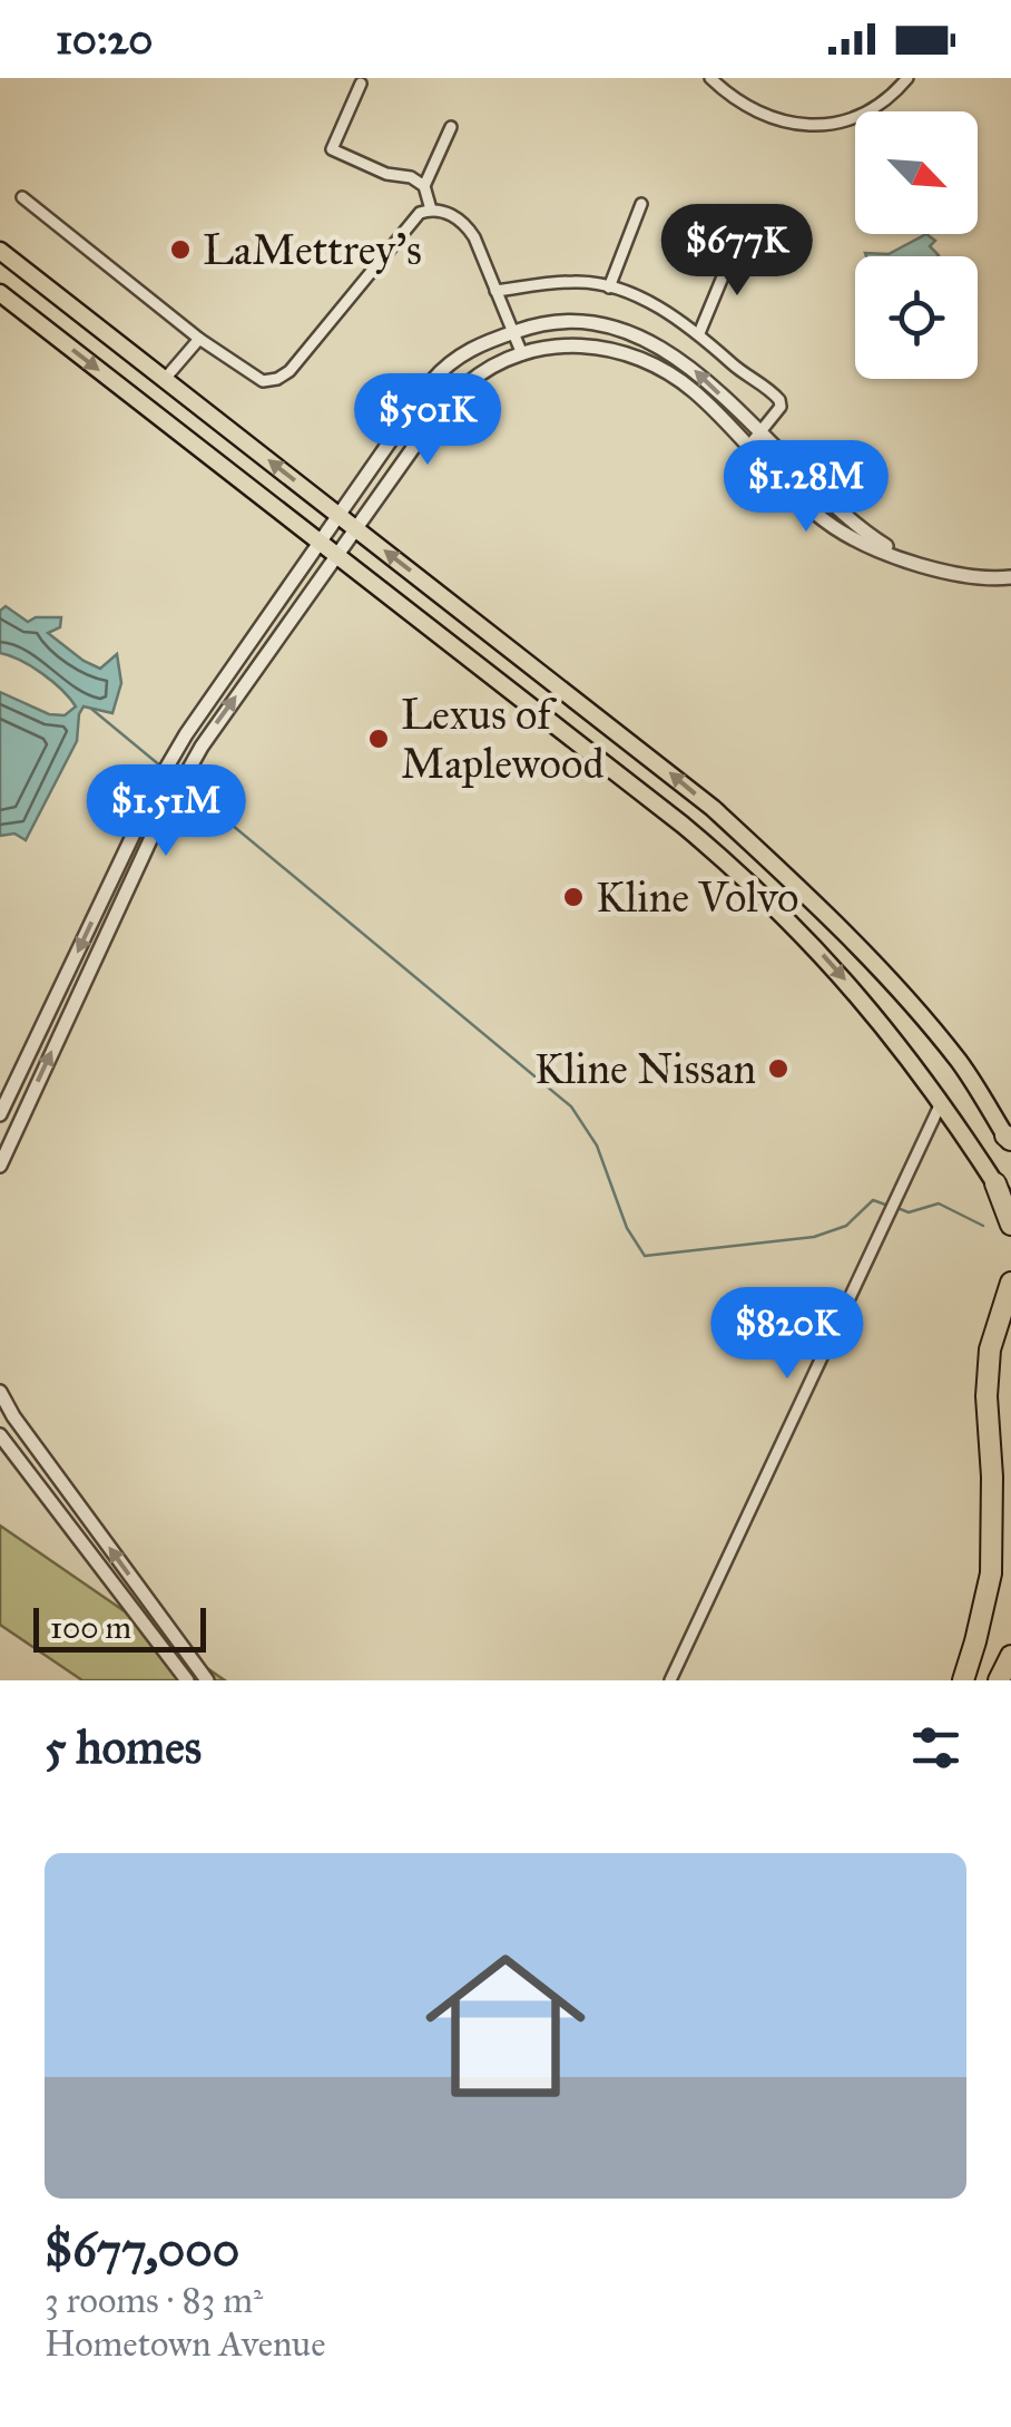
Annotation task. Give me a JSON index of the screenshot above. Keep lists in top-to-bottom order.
{
  "places": [
    "LaMettrey's",
    "Lexus of Maplewood",
    "Kline Volvo",
    "Kline Nissan"
  ],
  "scale_bar": "100 m",
  "north": "bottom right",
  "page": {
    "status": "10:20",
    "price": [
      "$677K",
      "$501K",
      "$1.28M",
      "$1.51M",
      "$820K"
    ],
    "scale": "100 m",
    "heading": "5 homes",
    "list": [
      {
        "name": "$677,000",
        "note": "3 rooms · 83 m² · Hometown Avenue"
      }
    ]
  }
}
